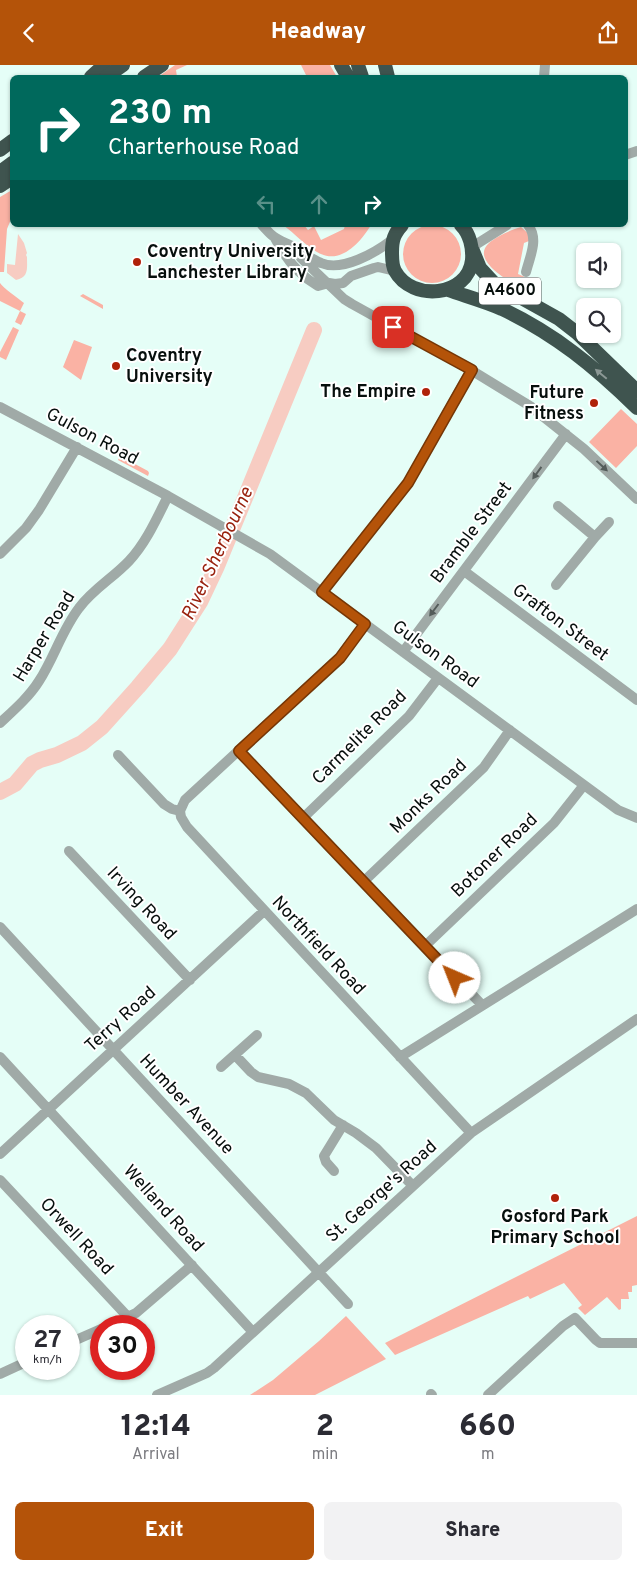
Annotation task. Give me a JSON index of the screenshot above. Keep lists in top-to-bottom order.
{
  "streets": {
    "highway": ["A4600"],
    "street": [
      "Gulson Road",
      "Bramble Street",
      "Grafton Street",
      "Harper Road",
      "Carmelite Road",
      "Monks Road",
      "Botoner Road",
      "Irving Road",
      "Northfield Road",
      "Terry Road",
      "Humber Avenue",
      "St. George's Road",
      "Welland Road",
      "Orwell Road"
    ]
  },
  "crossings": [
    ["Gulson Road", "Bramble Street"],
    ["Gulson Road", "Harper Road"],
    ["Gulson Road", "Carmelite Road"],
    ["Gulson Road", "Monks Road"],
    ["Gulson Road", "Botoner Road"],
    ["Bramble Street", "Grafton Street"],
    ["Irving Road", "Terry Road"],
    ["Northfield Road", "Terry Road"],
    ["Northfield Road", "St. George's Road"],
    ["Terry Road", "Humber Avenue"],
    ["Terry Road", "Welland Road"],
    ["Humber Avenue", "St. George's Road"],
    ["St. George's Road", "Welland Road"]
  ],
  "water": ["River Sherbourne"],
  "places": [
    "Coventry University Lanchester Library",
    "Coventry University",
    "The Empire",
    "Future Fitness",
    "Gosford Park Primary School"
  ],
  "page": {
    "header": "Headway",
    "turn": ["230 m", "Charterhouse Road"],
    "speed": "27 km/h",
    "limit": "30",
    "eta": [
      "12:14",
      "Arrival",
      "2",
      "min",
      "660",
      "m"
    ],
    "buttons": ["Exit", "Share"]
  }
}
